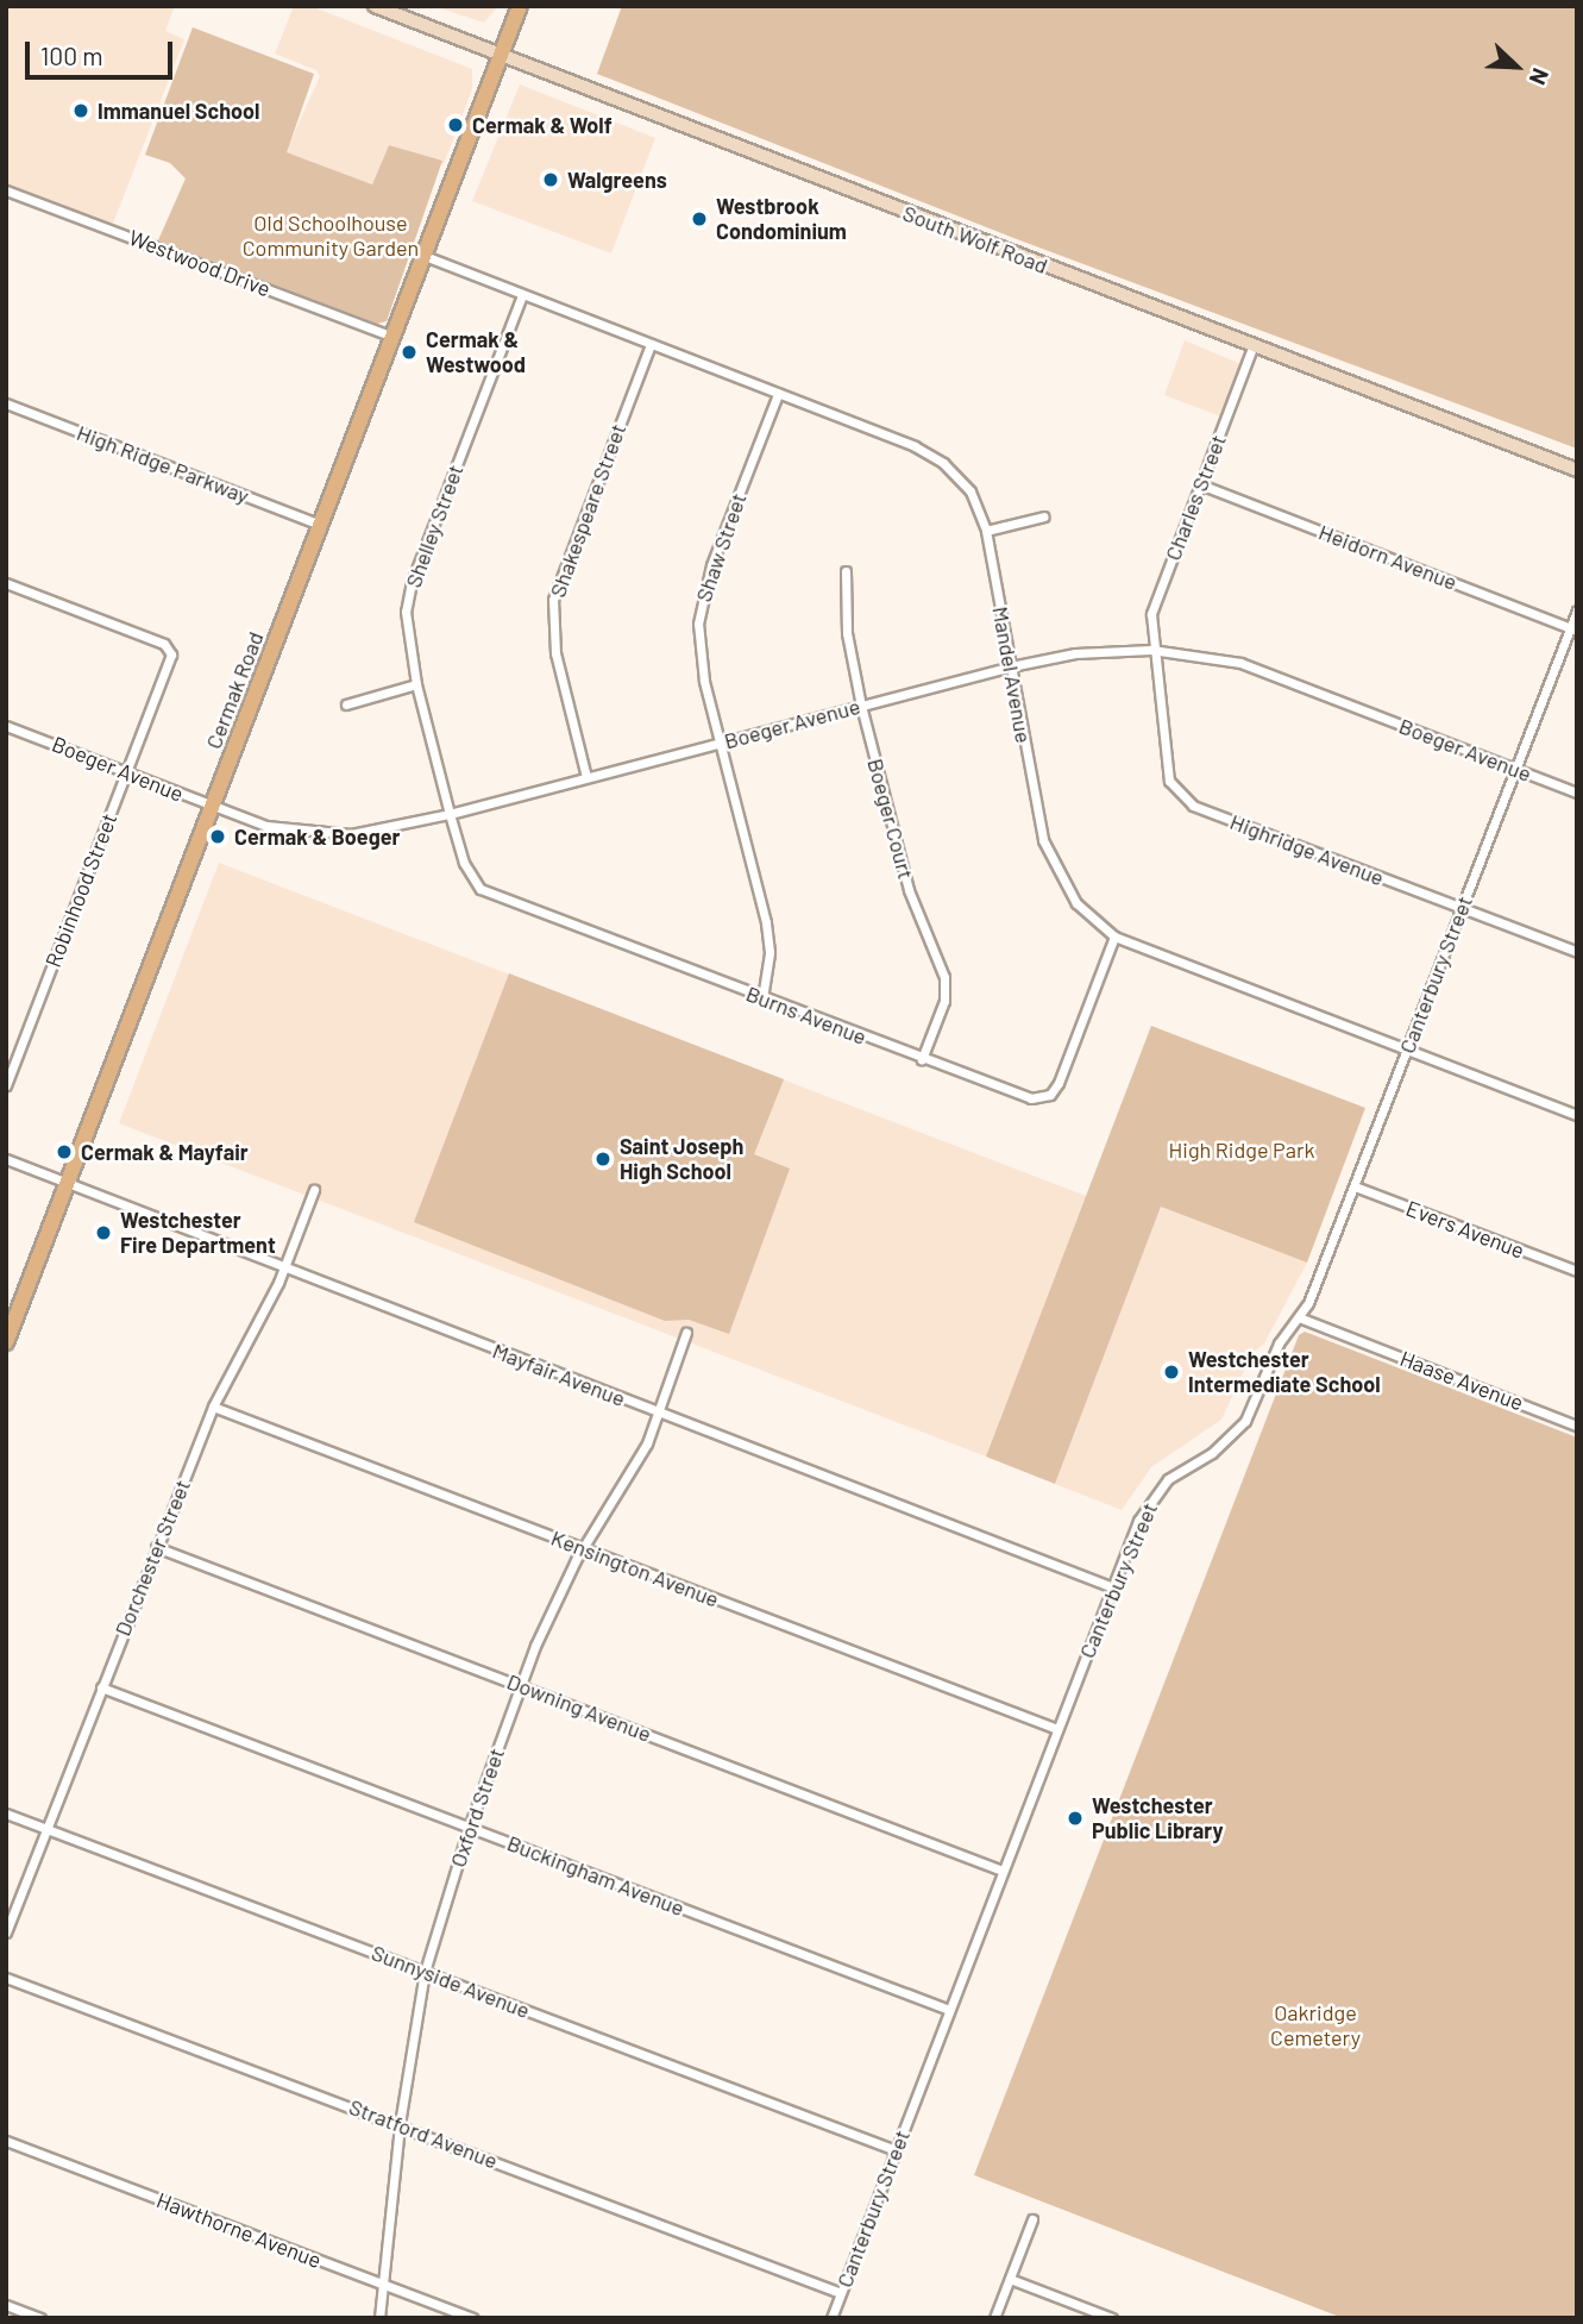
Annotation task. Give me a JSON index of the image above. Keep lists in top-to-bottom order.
{
  "streets": {
    "main road": ["South Wolf Road", "Cermak Road"],
    "street": [
      "Westwood Drive",
      "High Ridge Parkway",
      "Charles Street",
      "Shakespeare Street",
      "Shelley Street",
      "Shaw Street",
      "Heidorn Avenue",
      "Mandel Avenue",
      "Boeger Avenue",
      "Boeger Court",
      "Highridge Avenue",
      "Robinhood Street",
      "Canterbury Street",
      "Burns Avenue",
      "Evers Avenue",
      "Mayfair Avenue",
      "Haase Avenue",
      "Dorchester Street",
      "Kensington Avenue",
      "Downing Avenue",
      "Oxford Street",
      "Buckingham Avenue",
      "Sunnyside Avenue",
      "Stratford Avenue",
      "Hawthorne Avenue"
    ]
  },
  "crossings": [
    ["South Wolf Road", "Charles Street"],
    ["South Wolf Road", "Cermak Road"],
    ["Westwood Drive", "Cermak Road"],
    ["High Ridge Parkway", "Cermak Road"],
    ["Charles Street", "Heidorn Avenue"],
    ["Charles Street", "Boeger Avenue"],
    ["Charles Street", "Highridge Avenue"],
    ["Shakespeare Street", "Mandel Avenue"],
    ["Shakespeare Street", "Boeger Avenue"],
    ["Shelley Street", "Mandel Avenue"],
    ["Shelley Street", "Boeger Avenue"],
    ["Shelley Street", "Burns Avenue"],
    ["Shaw Street", "Mandel Avenue"],
    ["Shaw Street", "Boeger Avenue"],
    ["Shaw Street", "Burns Avenue"],
    ["Heidorn Avenue", "Canterbury Street"],
    ["Mandel Avenue", "Cermak Road"],
    ["Mandel Avenue", "Boeger Avenue"],
    ["Mandel Avenue", "Canterbury Street"],
    ["Mandel Avenue", "Burns Avenue"],
    ["Cermak Road", "Boeger Avenue"],
    ["Cermak Road", "Mayfair Avenue"],
    ["Boeger Avenue", "Boeger Court"],
    ["Boeger Avenue", "Highridge Avenue"],
    ["Boeger Avenue", "Robinhood Street"],
    ["Boeger Avenue", "Canterbury Street"],
    ["Boeger Avenue", "Burns Avenue"],
    ["Boeger Court", "Burns Avenue"],
    ["Highridge Avenue", "Canterbury Street"],
    ["Canterbury Street", "Evers Avenue"],
    ["Canterbury Street", "Mayfair Avenue"],
    ["Canterbury Street", "Haase Avenue"],
    ["Canterbury Street", "Kensington Avenue"],
    ["Canterbury Street", "Downing Avenue"],
    ["Canterbury Street", "Buckingham Avenue"],
    ["Canterbury Street", "Sunnyside Avenue"],
    ["Canterbury Street", "Stratford Avenue"],
    ["Mayfair Avenue", "Dorchester Street"],
    ["Mayfair Avenue", "Oxford Street"],
    ["Dorchester Street", "Kensington Avenue"],
    ["Dorchester Street", "Downing Avenue"],
    ["Dorchester Street", "Buckingham Avenue"],
    ["Dorchester Street", "Sunnyside Avenue"],
    ["Kensington Avenue", "Oxford Street"],
    ["Downing Avenue", "Oxford Street"],
    ["Oxford Street", "Buckingham Avenue"],
    ["Oxford Street", "Sunnyside Avenue"],
    ["Oxford Street", "Stratford Avenue"],
    ["Oxford Street", "Hawthorne Avenue"]
  ],
  "parks": ["Old Schoolhouse Community Garden", "High Ridge Park", "Oakridge Cemetery"],
  "places": [
    "Immanuel School",
    "Cermak & Wolf",
    "Walgreens",
    "Westbrook Condominium",
    "Cermak & Westwood",
    "Cermak & Boeger",
    "Cermak & Mayfair",
    "Saint Joseph High School",
    "Westchester Fire Department",
    "Westchester Intermediate School",
    "Westchester Public Library"
  ],
  "scale_bar": "100 m",
  "north": "bottom right"
}
